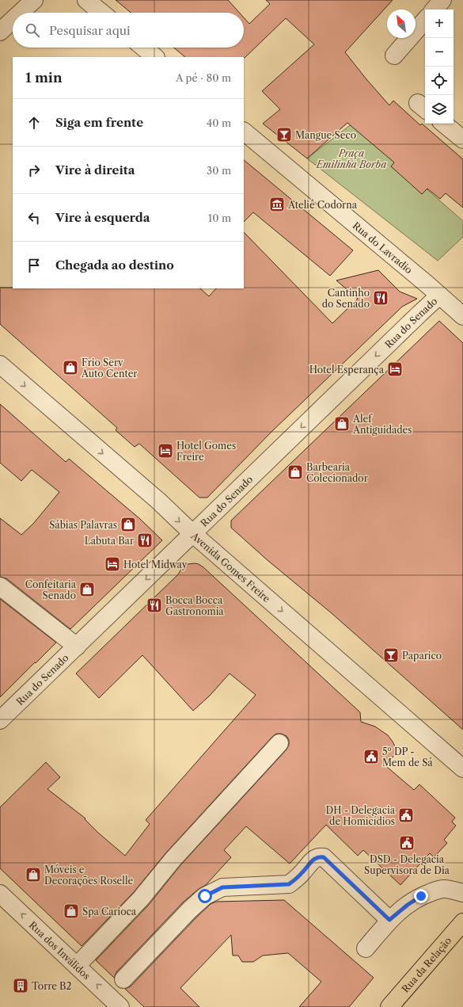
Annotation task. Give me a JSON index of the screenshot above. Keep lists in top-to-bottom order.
{
  "streets": {
    "main road": ["Rua da Relação"],
    "street": [
      "Rua do Lavradio",
      "Rua do Senado",
      "Avenida Gomes Freire",
      "Rua dos Inválidos"
    ]
  },
  "crossings": [
    ["Rua do Lavradio", "Rua do Senado"],
    ["Rua do Senado", "Avenida Gomes Freire"]
  ],
  "one_way": ["Rua do Senado", "Avenida Gomes Freire", "Rua dos Inválidos"],
  "parks": ["Praça Emilinha Borba"],
  "places": {
    "bar": ["Mangue Seco", "Paparico"],
    "museum": ["Ateliê Codorna"],
    "restaurant": ["Cantinho do Senado", "Labuta Bar", "Bocca Bocca Gastronomia"],
    "shop": [
      "Frio Serv Auto Center",
      "Alef Antiguidades",
      "Barbearia Colecionador",
      "Sábias Palavras",
      "Confeitaria Senado",
      "Móveis e Decorações Roselle",
      "Spa Carioca"
    ],
    "hotel": ["Hotel Esperança", "Hotel Gomes Freire", "Hotel Midway"],
    "public building": ["5º DP - Mem de Sá", "DH - Delegacia de Homicídios", "DSD - Delegacia Supervisora de Dia"],
    "building": ["Torre B2"]
  },
  "north": "top left",
  "page": {
    "map_buttons": ["+", "−"],
    "search": "Pesquisar aqui",
    "heading": ["1 min", "A pé · 80 m"],
    "list": [
      ["Siga em frente", "40 m"],
      ["Vire à direita", "30 m"],
      ["Vire à esquerda", "10 m"],
      "Chegada ao destino"
    ]
  }
}
